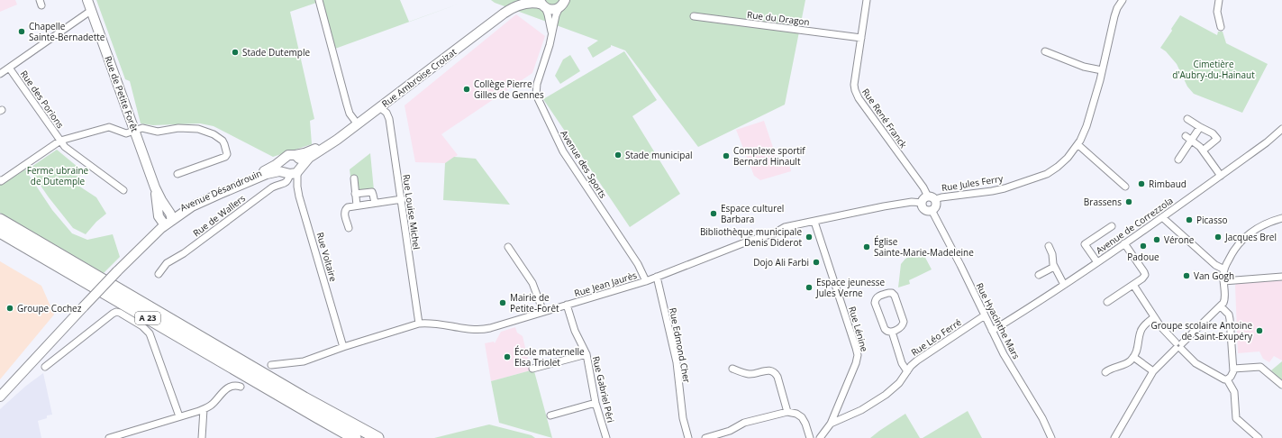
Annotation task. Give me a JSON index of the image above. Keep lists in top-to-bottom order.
{
  "streets": {
    "highway": ["A 23"],
    "main road": ["Rue Ambroise Croizat", "Rue de Petite Forêt", "Avenue Désandrouin"],
    "street": [
      "Rue du Dragon",
      "Rue des Porions",
      "Rue René Franck",
      "Avenue des Sports",
      "Rue Jules Ferry",
      "Rue Louise Michel",
      "Rue de Wallers",
      "Avenue de Correzzola",
      "Rue Voltaire",
      "Rue Jean Jaurès",
      "Rue Hyacinthe Mars",
      "Rue Lénine",
      "Rue Léo Ferré",
      "Rue Edmond Cher",
      "Rue Gabriel Péri"
    ]
  },
  "crossings": [
    ["Rue du Dragon", "Rue René Franck"],
    ["Rue Ambroise Croizat", "Avenue des Sports"],
    ["Rue Ambroise Croizat", "Avenue Désandrouin"],
    ["Rue Ambroise Croizat", "Rue Louise Michel"],
    ["Rue Ambroise Croizat", "Rue de Wallers"],
    ["Rue Ambroise Croizat", "Rue Voltaire"],
    ["Rue de Petite Forêt", "Avenue Désandrouin"],
    ["Rue René Franck", "Rue Jules Ferry"],
    ["Rue René Franck", "Rue Jean Jaurès"],
    ["Rue René Franck", "Rue Hyacinthe Mars"],
    ["Avenue des Sports", "Rue Jean Jaurès"],
    ["Rue Jules Ferry", "Rue Jean Jaurès"],
    ["Rue Jules Ferry", "Rue Hyacinthe Mars"],
    ["Avenue Désandrouin", "Rue de Wallers"],
    ["Avenue Désandrouin", "Rue Voltaire"],
    ["Rue Louise Michel", "Rue Jean Jaurès"],
    ["Rue de Wallers", "Rue Voltaire"],
    ["Avenue de Correzzola", "Rue Hyacinthe Mars"],
    ["Rue Voltaire", "Rue Jean Jaurès"],
    ["Rue Jean Jaurès", "Rue Hyacinthe Mars"],
    ["Rue Jean Jaurès", "Rue Lénine"],
    ["Rue Jean Jaurès", "Rue Edmond Cher"],
    ["Rue Jean Jaurès", "Rue Gabriel Péri"],
    ["Rue Hyacinthe Mars", "Rue Léo Ferré"],
    ["Rue Lénine", "Rue Léo Ferré"]
  ],
  "parks": ["Cimetière d'Aubry-du-Hainaut", "Ferme ubraine de Dutemple"],
  "places": [
    "Chapelle Sainte-Bernadette",
    "Stade Dutemple",
    "Collège Pierre Gilles de Gennes",
    "Stade municipal",
    "Complexe sportif Bernard Hinault",
    "Rimbaud",
    "Brassens",
    "Espace culturel Barbara",
    "Picasso",
    "Bibliothèque municipale Denis Diderot",
    "Jacques Brel",
    "Vérone",
    "Padoue",
    "Église Sainte-Marie-Madeleine",
    "Dojo Ali Farbi",
    "Van Gogh",
    "Espace jeunesse Jules Verne",
    "Mairie de Petite-Forêt",
    "Groupe Cochez",
    "Groupe scolaire Antoine de Saint-Exupéry",
    "École maternelle Elsa Triolet"
  ]
}
